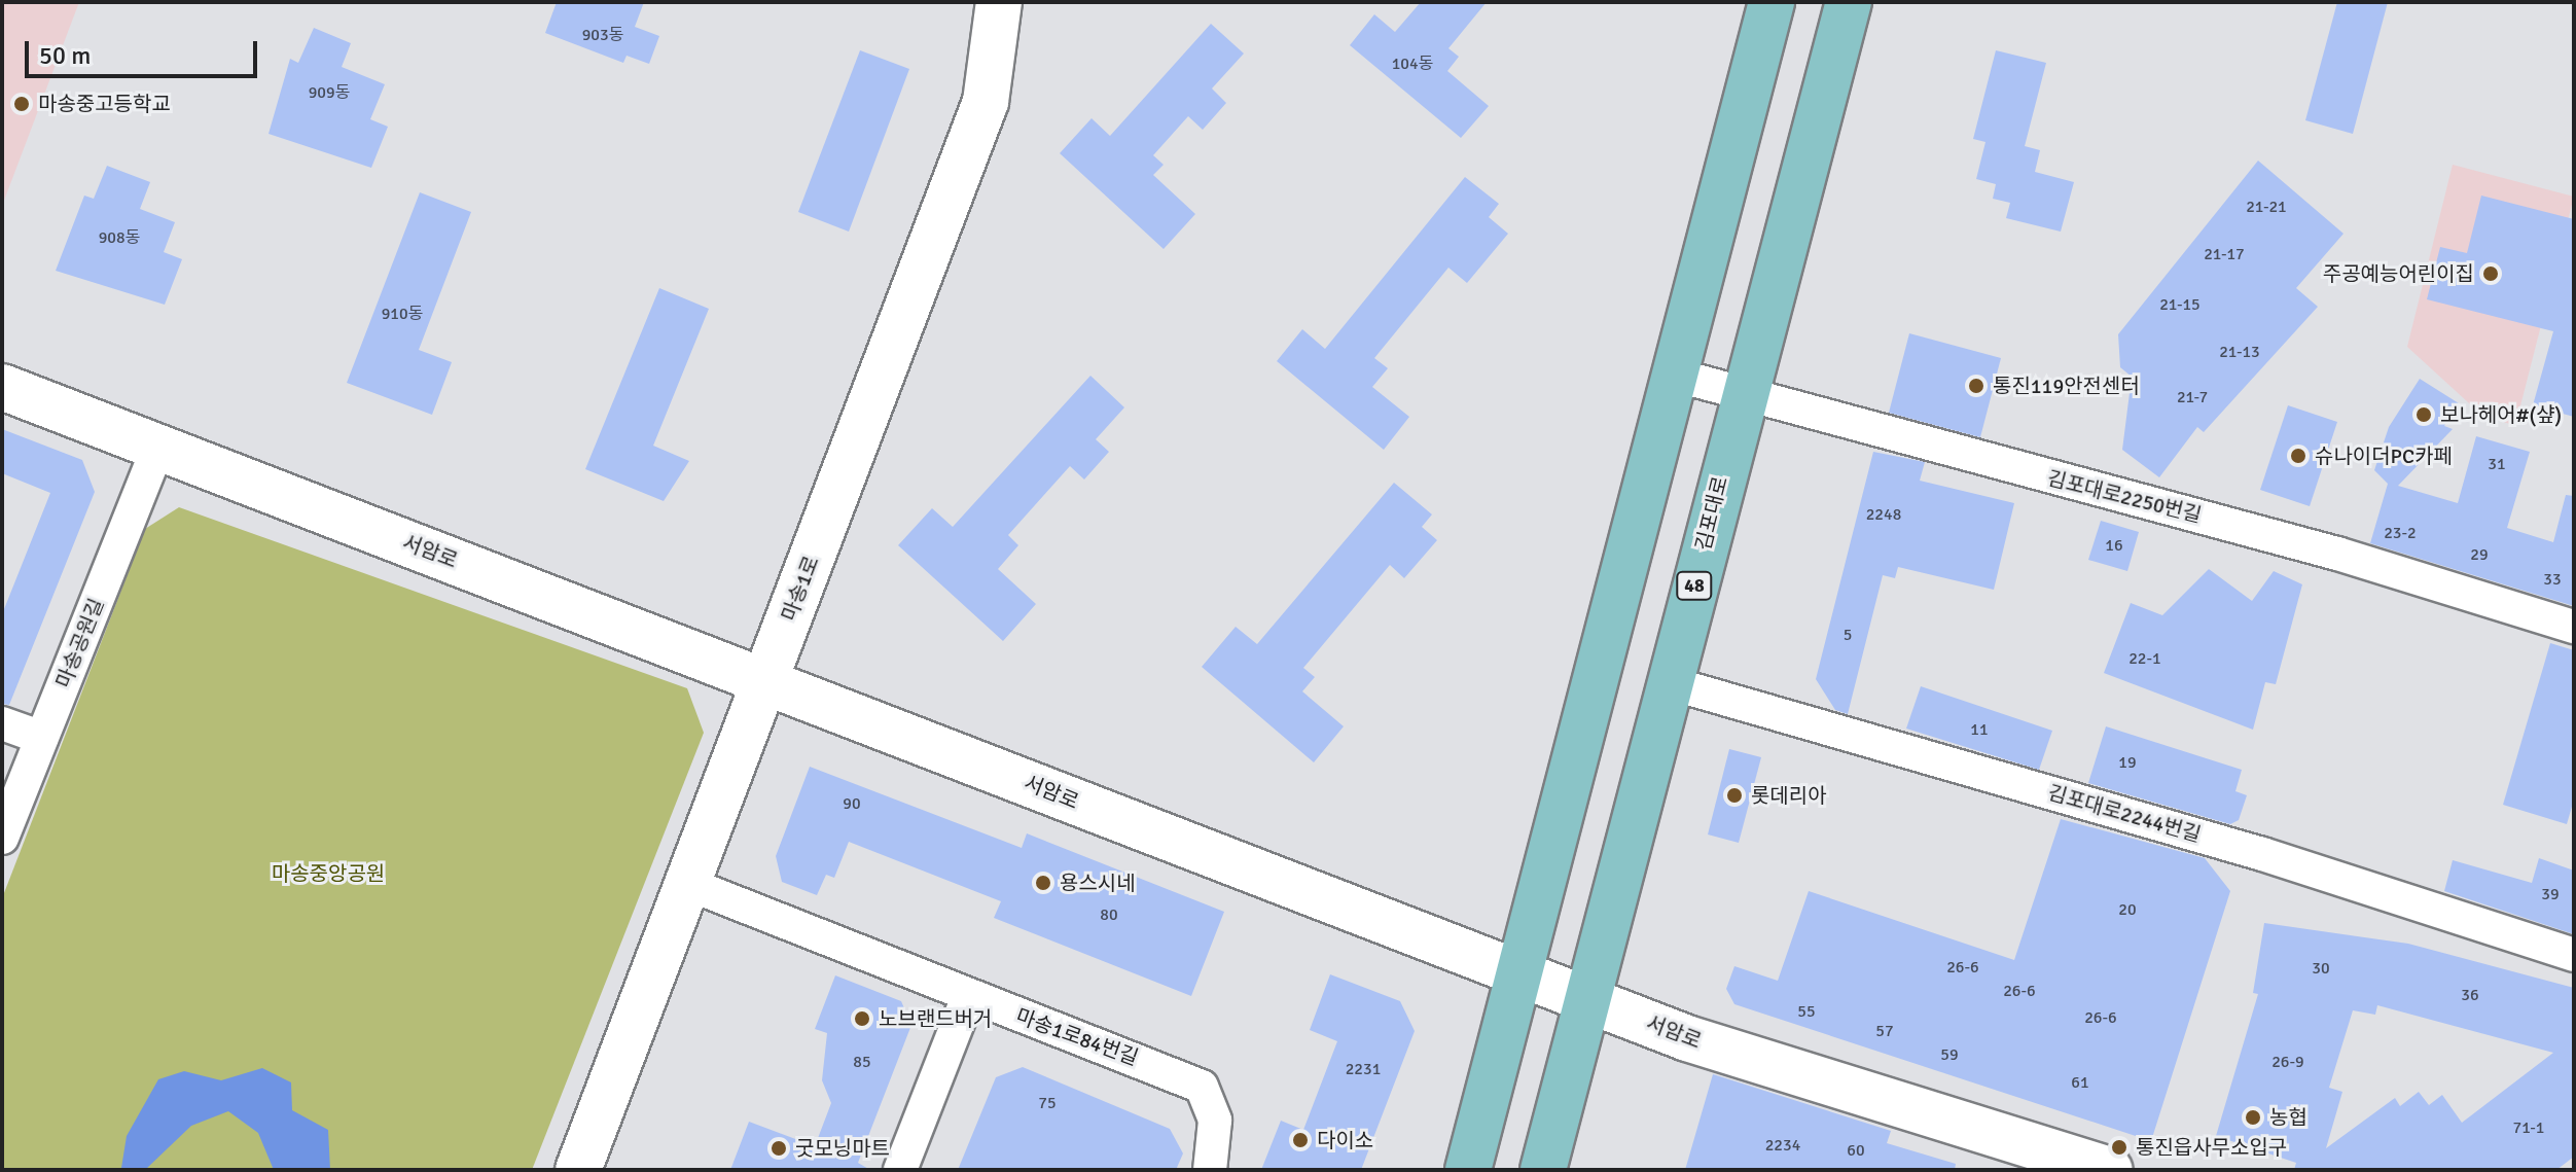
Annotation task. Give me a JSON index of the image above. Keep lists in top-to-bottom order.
{
  "streets": {
    "main road": ["김포대로", "48"],
    "street": [
      "김포대로2250번길",
      "서암로",
      "마송1로",
      "마송공원길",
      "김포대로2244번길",
      "마송1로84번길"
    ]
  },
  "crossings": [
    ["김포대로2250번길", "김포대로"],
    ["김포대로", "서암로"],
    ["김포대로", "김포대로2244번길"],
    ["서암로", "마송1로"],
    ["서암로", "마송공원길"],
    ["마송1로", "마송1로84번길"]
  ],
  "parks": ["마송중앙공원"],
  "places": [
    "마송중고등학교",
    "주공예능어린이집",
    "통진119안전센터",
    "보나헤어#(샾)",
    "슈나이더PC카페",
    "롯데리아",
    "용스시네",
    "노브랜드버거",
    "농협",
    "다이소",
    "통진읍사무소입구",
    "굿모닝마트"
  ],
  "house_numbers": [
    "903동",
    "104동",
    "909동",
    "21-21",
    "908동",
    "21-17",
    "21-15",
    "910동",
    "21-13",
    "21-7",
    "31",
    "2248",
    "23-2",
    "16",
    "29",
    "33",
    "5",
    "22-1",
    "11",
    "19",
    "90",
    "39",
    "20",
    "80",
    "26-6",
    "30",
    "26-6",
    "36",
    "55",
    "26-6",
    "57",
    "59",
    "85",
    "26-9",
    "2231",
    "61",
    "75",
    "71-1",
    "2234",
    "60"
  ],
  "scale_bar": "50 m"
}
